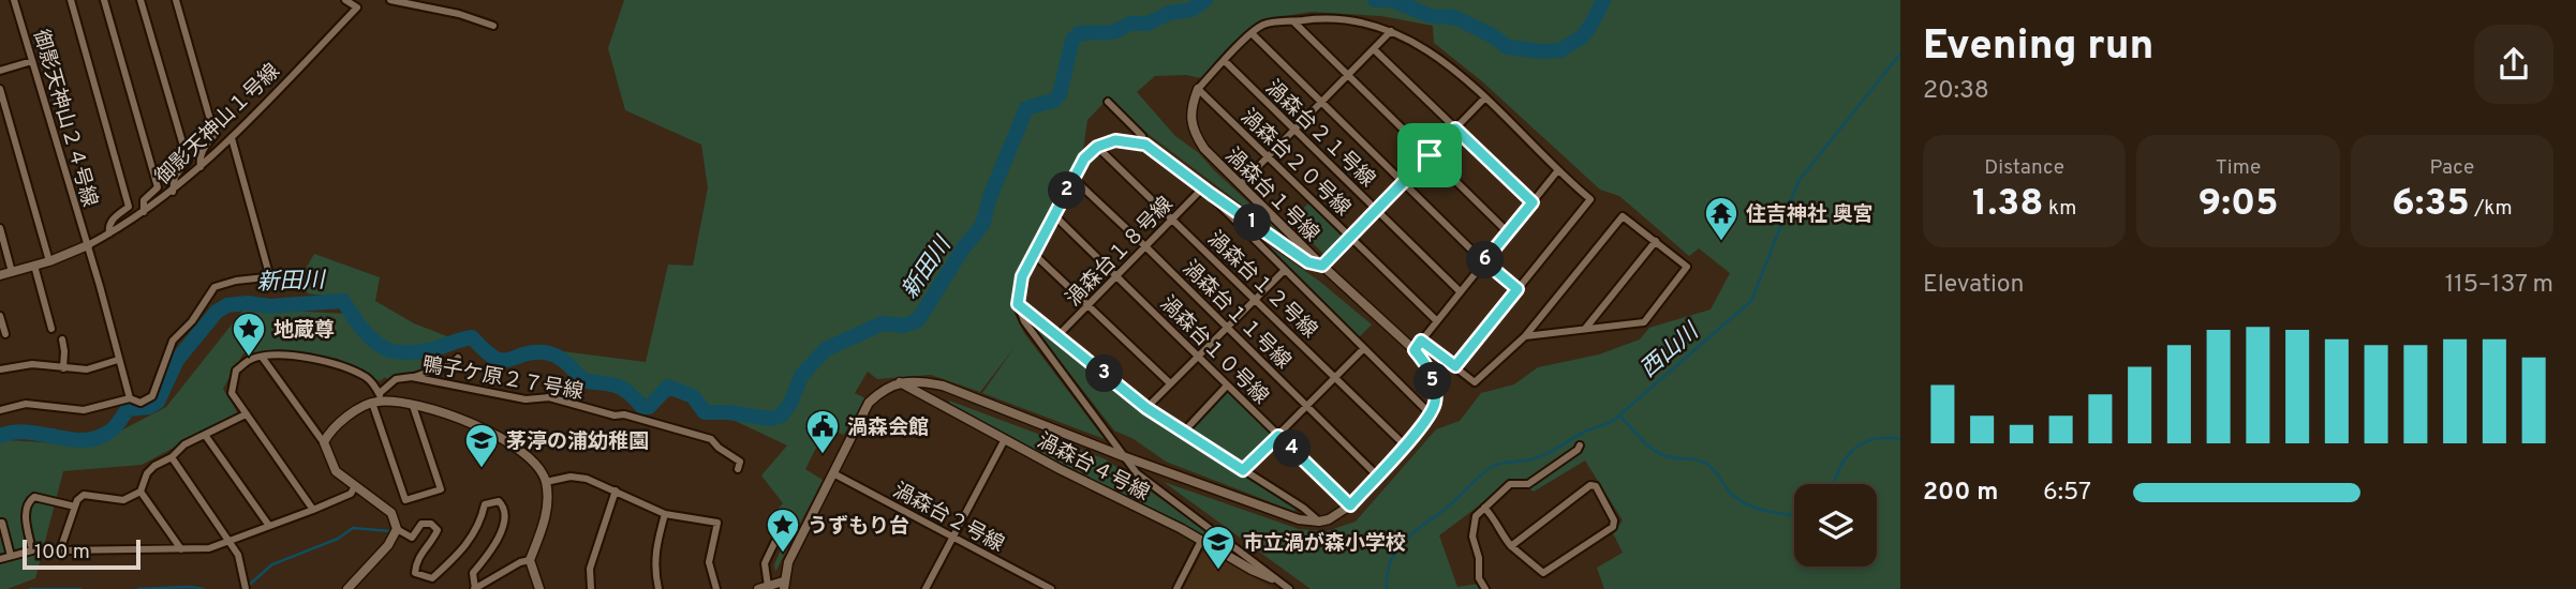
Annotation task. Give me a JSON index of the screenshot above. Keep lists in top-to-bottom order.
{
  "streets": {
    "street": [
      "御影天神山２４号線",
      "御影天神山１号線",
      "渦森台２１号線",
      "渦森台２０号線",
      "渦森台１号線",
      "渦森台１８号線",
      "渦森台１２号線",
      "渦森台１１号線",
      "渦森台１０号線",
      "鴨子ケ原２７号線",
      "渦森台４号線",
      "渦森台２号線"
    ]
  },
  "crossings": [
    ["御影天神山２４号線", "御影天神山１号線"],
    ["渦森台２０号線", "渦森台１号線"],
    ["渦森台１８号線", "渦森台１２号線"],
    ["渦森台１８号線", "渦森台１１号線"],
    ["渦森台１８号線", "渦森台１０号線"]
  ],
  "water": ["新田川", "西山川"],
  "places": {
    "temple": ["住吉神社 奥宮"],
    "place": ["地蔵尊", "うずもり台"],
    "public building": ["渦森会館"],
    "school or university": ["茅渟の浦幼稚園", "市立渦が森小学校"]
  },
  "scale_bar": "100 m",
  "page": {
    "heading": ["Evening run", "20:38"],
    "stats": [
      ["Distance", "1.38 km"],
      ["Time", "9:05"],
      ["Pace", "6:35 /km"]
    ],
    "pins": [
      "2",
      "1",
      "6",
      "3",
      "5",
      "4"
    ],
    "chart": ["Elevation", "115–137 m"],
    "list": [
      {
        "name": "200 m",
        "note": "6:57"
      }
    ],
    "scale": "100 m"
  }
}
